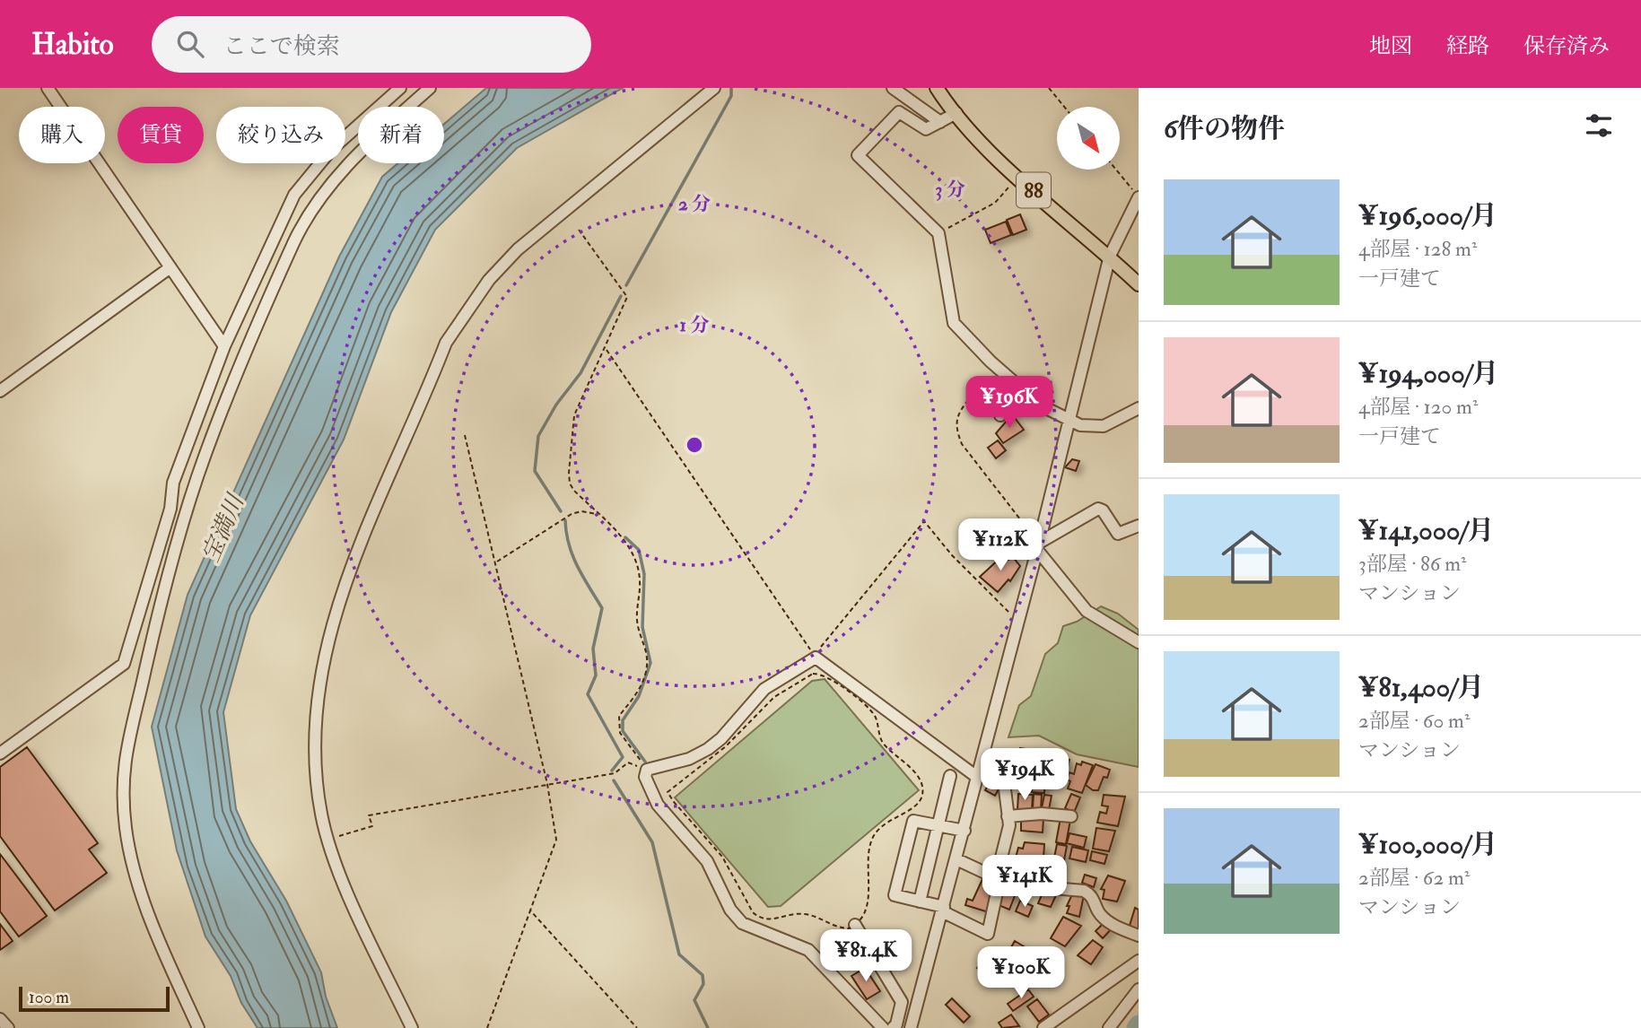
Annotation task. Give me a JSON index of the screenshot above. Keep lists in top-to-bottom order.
{
  "streets": {
    "main road": ["88"]
  },
  "water": ["宝満川"],
  "scale_bar": "100 m",
  "north": "bottom right",
  "page": {
    "header": "Habito",
    "search": "ここで検索",
    "nav": ["地図", "経路", "保存済み"],
    "heading": "6件の物件",
    "chip": [
      "購入",
      "賃貸",
      "絞り込み",
      "新着"
    ],
    "list": [
      {
        "name": "¥196,000/月",
        "note": "4部屋 · 128 m² · 一戸建て"
      },
      {
        "name": "¥194,000/月",
        "note": "4部屋 · 120 m² · 一戸建て"
      },
      {
        "name": "¥141,000/月",
        "note": "3部屋 · 86 m² · マンション"
      },
      {
        "name": "¥81,400/月",
        "note": "2部屋 · 60 m² · マンション"
      },
      {
        "name": "¥100,000/月",
        "note": "2部屋 · 62 m² · マンション"
      }
    ],
    "price": [
      "¥196K",
      "¥112K",
      "¥194K",
      "¥141K",
      "¥81.4K",
      "¥100K"
    ],
    "scale": "100 m"
  },
  "rings": ["3 分", "2 分", "1 分"]
}
